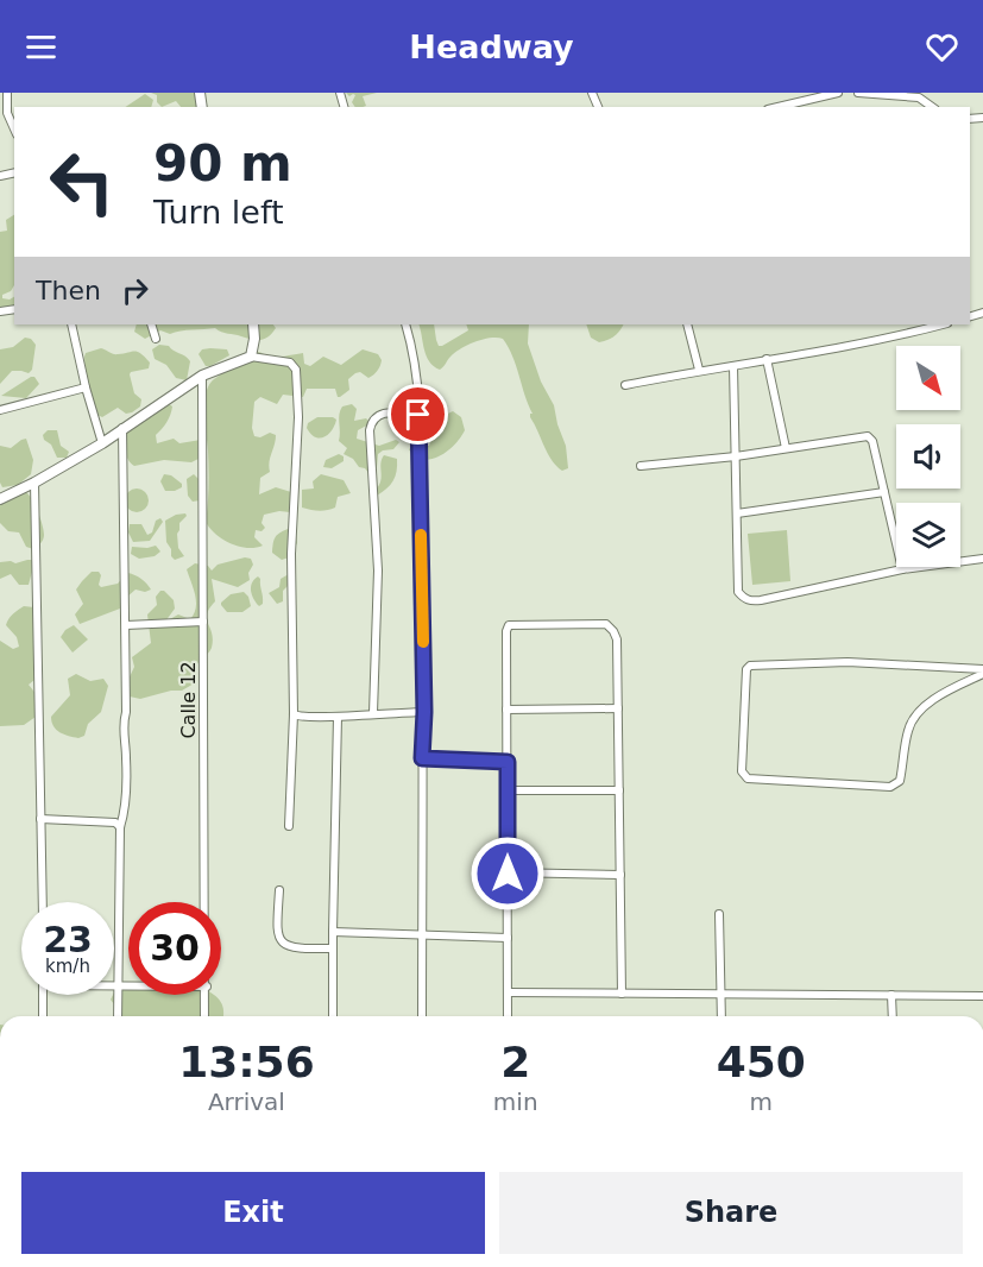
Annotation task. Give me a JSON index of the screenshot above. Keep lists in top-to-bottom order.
{
  "streets": {
    "street": ["Calle 12"]
  },
  "north": "bottom right",
  "page": {
    "header": "Headway",
    "turn": ["90 m", "Turn left"],
    "then": "Then",
    "speed": "23 km/h",
    "limit": "30",
    "eta": [
      "13:56",
      "Arrival",
      "2",
      "min",
      "450",
      "m"
    ],
    "buttons": ["Exit", "Share"]
  }
}
